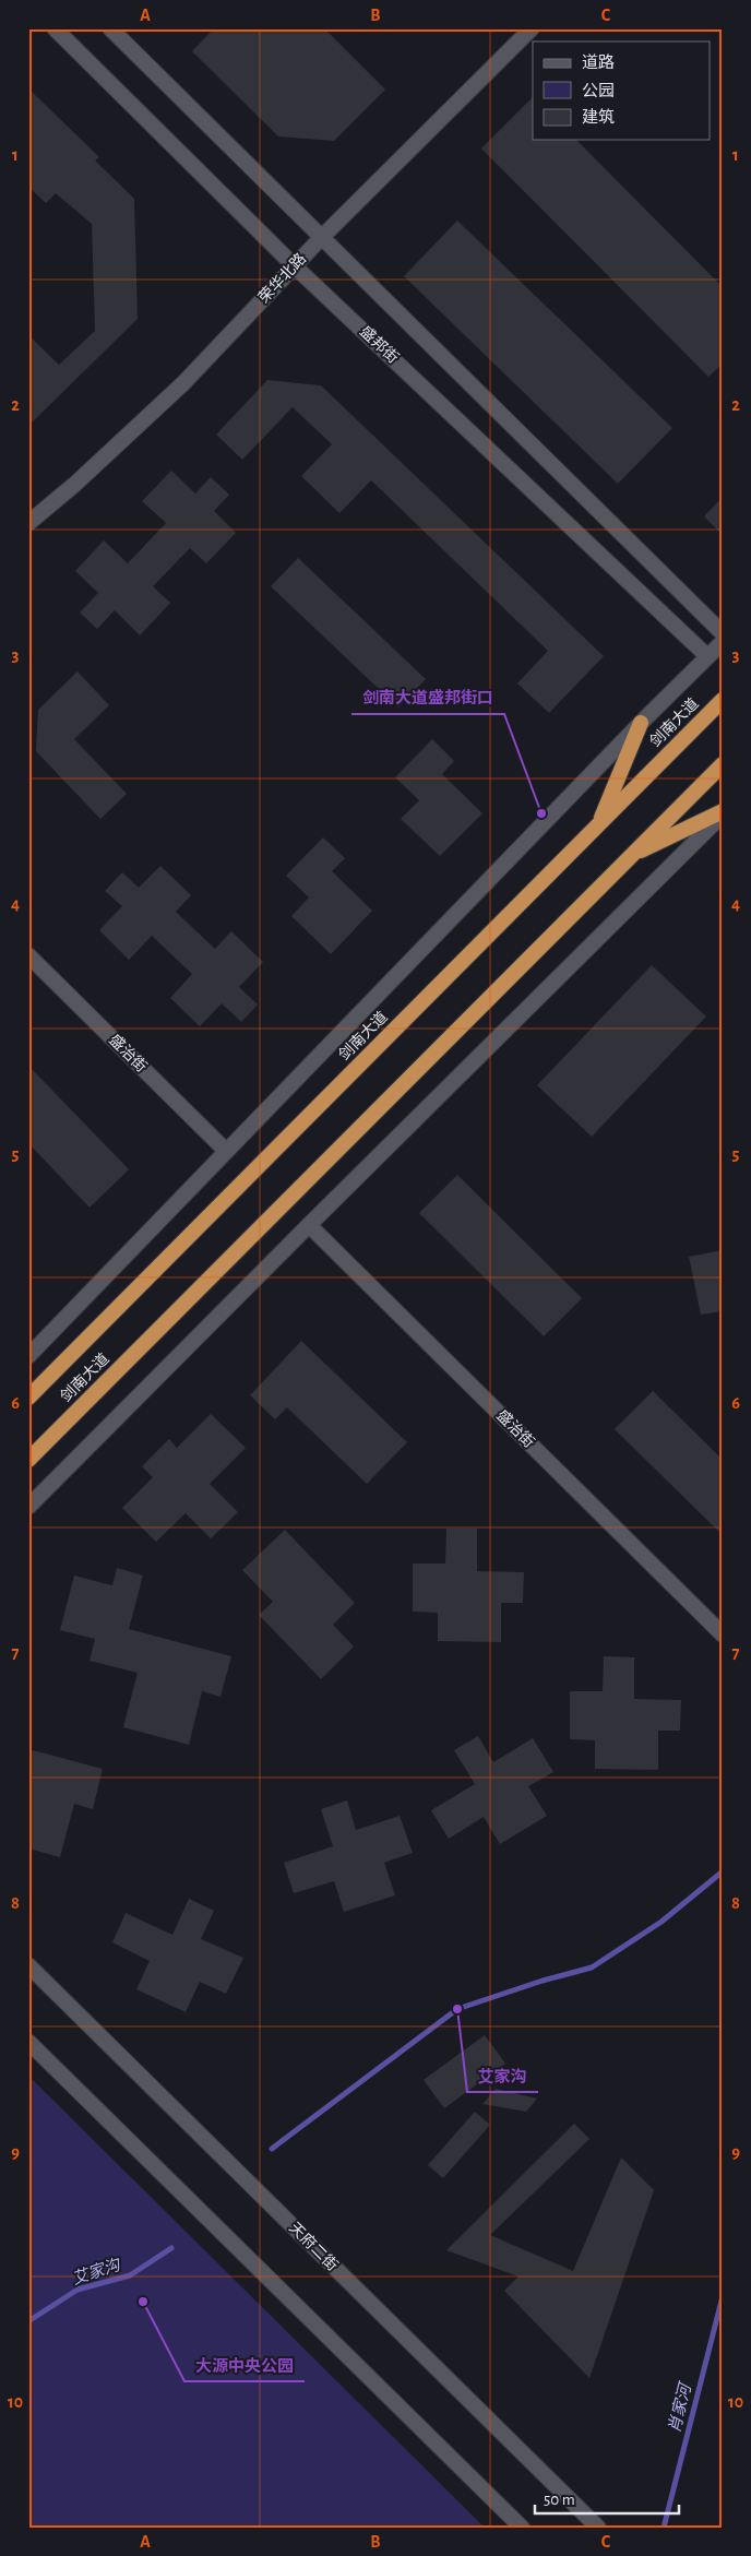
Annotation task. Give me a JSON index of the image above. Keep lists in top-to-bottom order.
{
  "streets": {
    "highway": ["剑南大道"],
    "main road": [
      "荣华北路",
      "盛邦街",
      "盛治街",
      "天府二街"
    ]
  },
  "crossings": [
    ["荣华北路", "盛邦街"]
  ],
  "water": ["艾家沟", "肖家河"],
  "places": ["剑南大道盛邦街口", "艾家沟", "大源中央公园"],
  "legend": ["道路", "公园", "建筑"],
  "scale_bar": "50 m",
  "grid": {
    "columns": ["A", "B", "C"],
    "rows": [
      "1",
      "2",
      "3",
      "4",
      "5",
      "6",
      "7",
      "8",
      "9",
      "10"
    ]
  }
}
